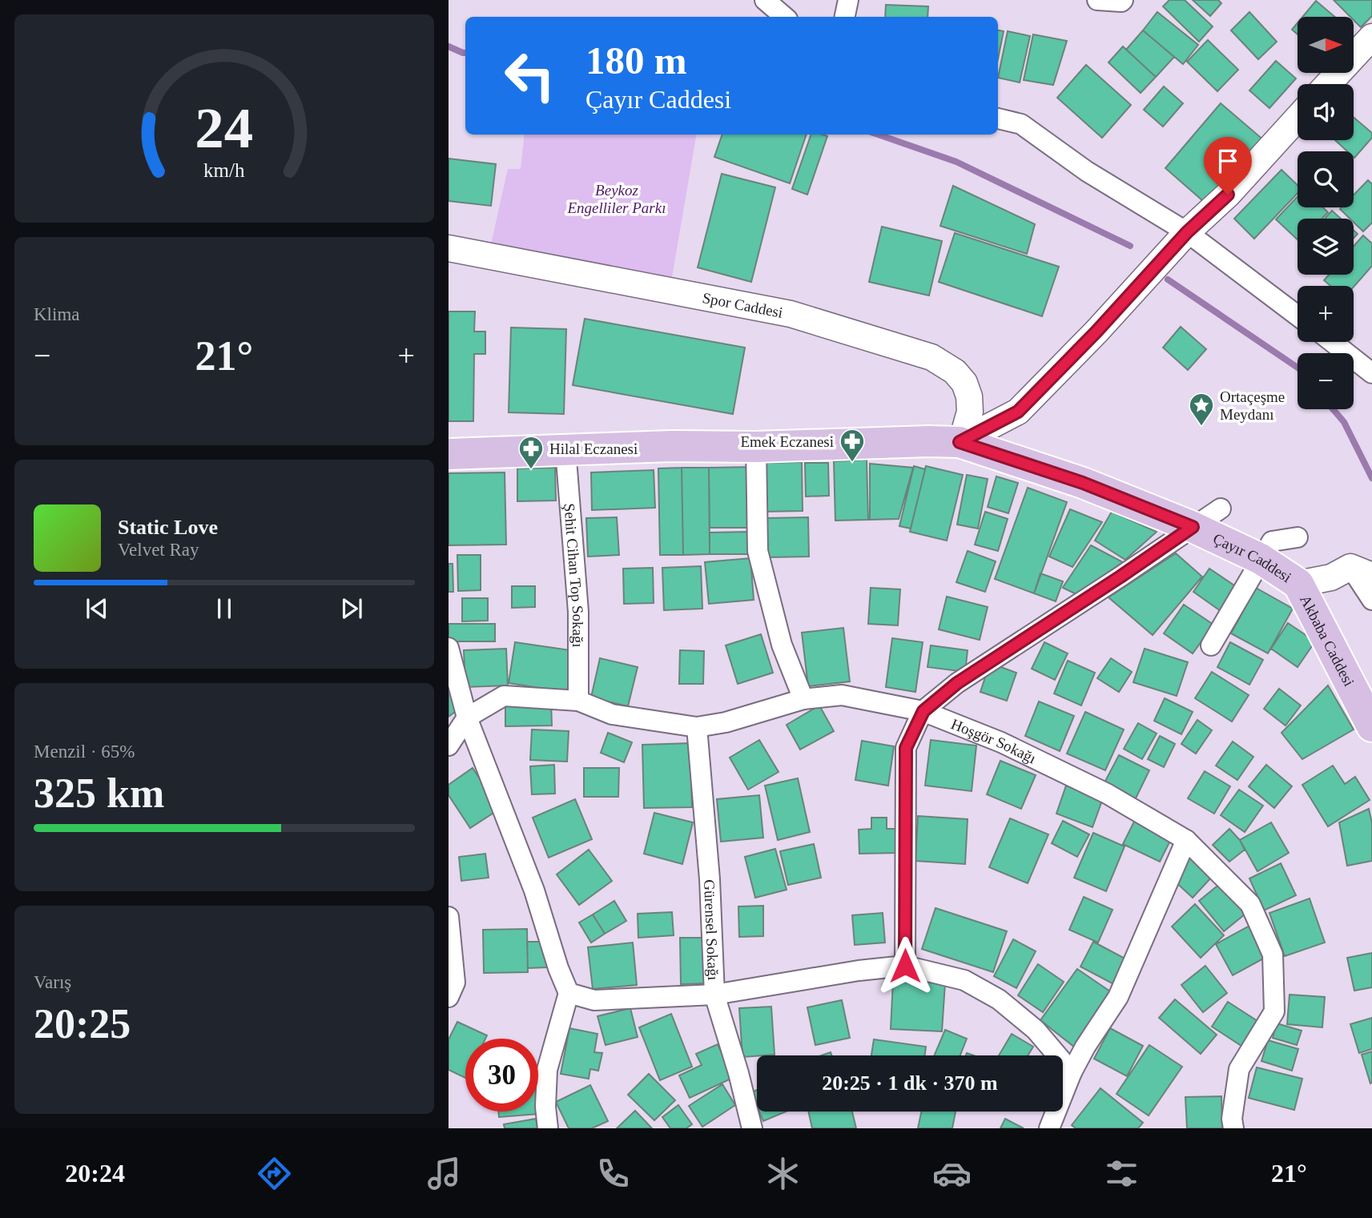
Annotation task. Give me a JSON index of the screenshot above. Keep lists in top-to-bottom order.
{
  "streets": {
    "main road": ["Çayır Caddesi", "Akbaba Caddesi"],
    "street": [
      "Spor Caddesi",
      "Şehit Cihan Top Sokağı",
      "Hoşgör Sokağı",
      "Gürensel Sokağı"
    ]
  },
  "crossings": [
    ["Spor Caddesi", "Çayır Caddesi"],
    ["Çayır Caddesi", "Şehit Cihan Top Sokağı"],
    ["Çayır Caddesi", "Akbaba Caddesi"],
    ["Şehit Cihan Top Sokağı", "Hoşgör Sokağı"],
    ["Hoşgör Sokağı", "Gürensel Sokağı"]
  ],
  "parks": ["Beykoz Engelliler Parkı"],
  "places": {
    "place": ["Ortaçeşme Meydanı"],
    "pharmacy": ["Emek Eczanesi", "Hilal Eczanesi"]
  },
  "north": "right",
  "page": {
    "map_buttons": ["+", "−"],
    "turn": ["180 m", "Çayır Caddesi"],
    "tile": [
      "Klima",
      ["Menzil · 65%", "325 km"],
      ["Varış", "20:25"]
    ],
    "heat": ["−", "21°", "+"],
    "song": ["Static Love", "Velvet Ray"],
    "limit": "30",
    "trip": "20:25 · 1 dk · 370 m",
    "tabs": ["20:24", "21°"],
    "gauge": ["24", "km/h"]
  }
}
